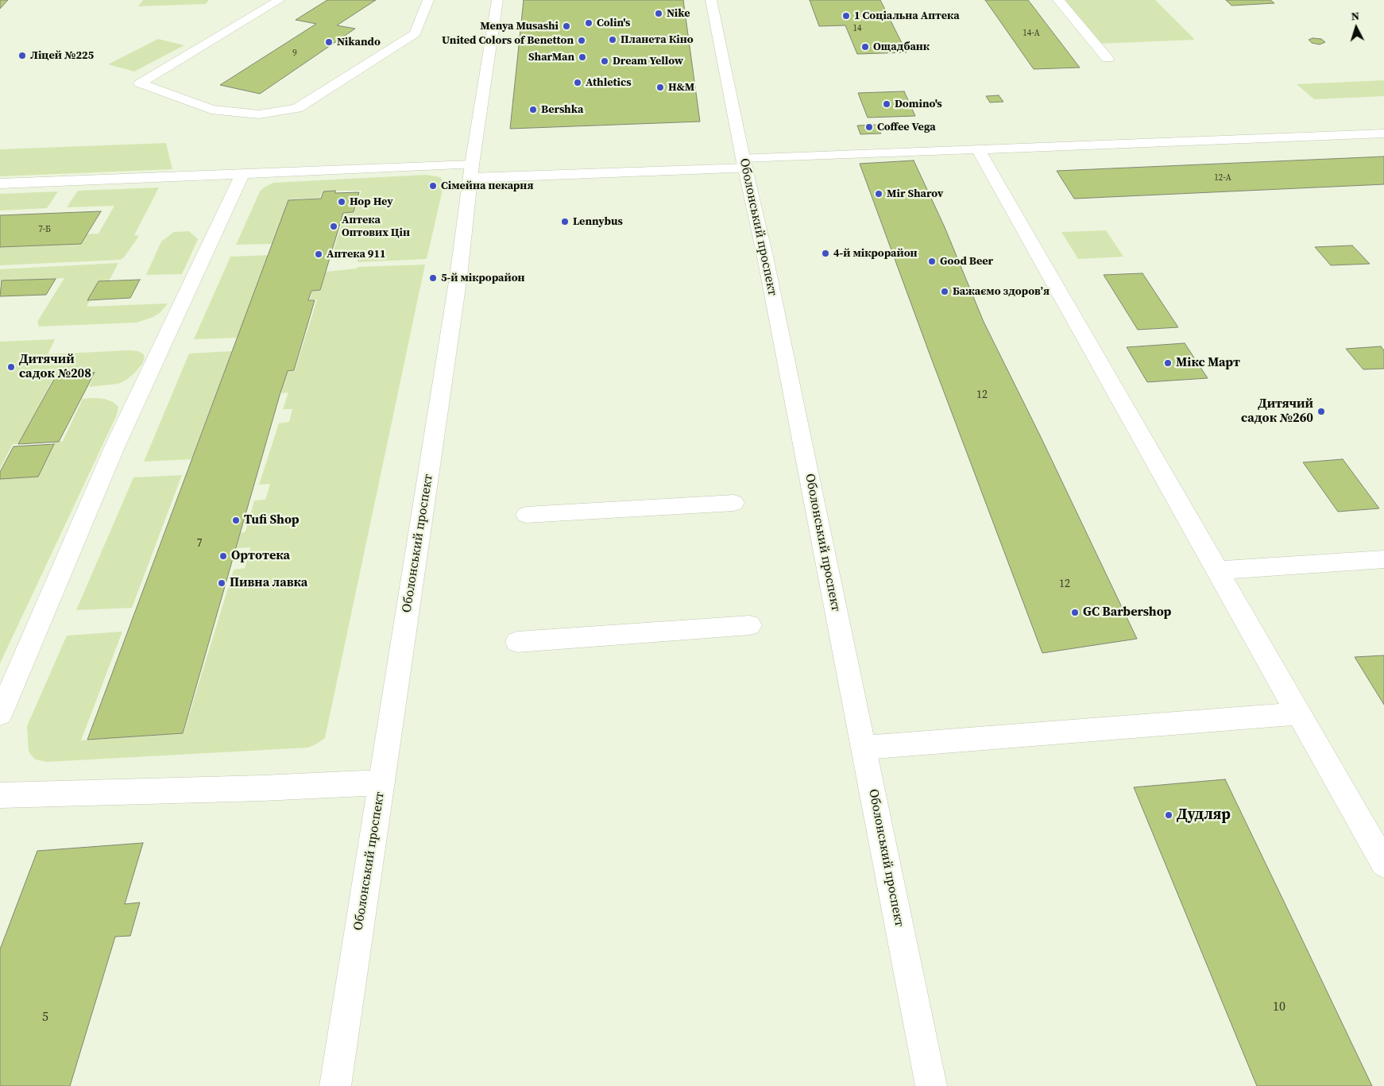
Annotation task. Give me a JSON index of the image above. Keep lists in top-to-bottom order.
{
  "streets": {
    "main road": ["Оболонський проспект"]
  },
  "places": [
    "Nike",
    "1 Соціальна Аптека",
    "Colin's",
    "Menya Musashi",
    "Планета Кіно",
    "United Colors of Benetton",
    "Nikando",
    "Ощадбанк",
    "Ліцей №225",
    "SharMan",
    "Dream Yellow",
    "Athletics",
    "H&M",
    "Domino's",
    "Bershka",
    "Coffee Vega",
    "Сімейна пекарня",
    "Mir Sharov",
    "Hop Hey",
    "Lennybus",
    "Аптека Оптових Цін",
    "4-й мікрорайон",
    "Аптека 911",
    "Good Beer",
    "5-й мікрорайон",
    "Бажаємо здоровʼя",
    "Мікс Март",
    "Дитячий садок №208",
    "Дитячий садок №260",
    "Tufi Shop",
    "Ортотека",
    "Пивна лавка",
    "GC Barbershop",
    "Дудляр"
  ],
  "house_numbers": [
    "14",
    "14-А",
    "9",
    "12-А",
    "7-Б",
    "12",
    "7",
    "12",
    "10",
    "5"
  ],
  "north": "top"
}
